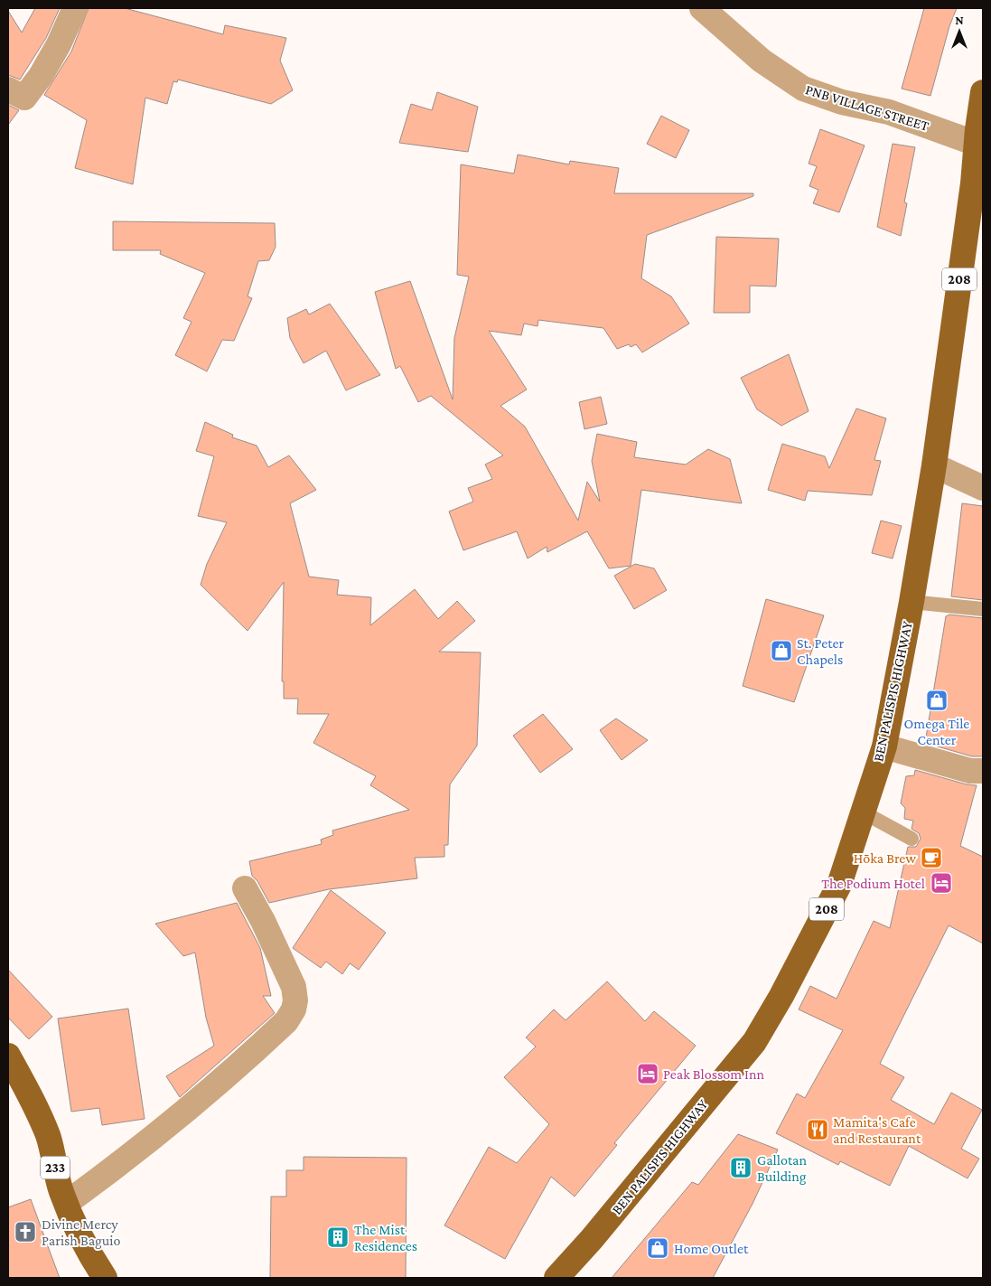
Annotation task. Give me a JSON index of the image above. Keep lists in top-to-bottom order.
{
  "streets": {
    "main road": ["208", "BEN PALISPIS HIGHWAY", "233"],
    "street": ["PNB VILLAGE STREET"]
  },
  "crossings": [
    ["PNB VILLAGE STREET", "BEN PALISPIS HIGHWAY"]
  ],
  "places": {
    "shop": ["St. Peter Chapels", "Omega Tile Center", "Home Outlet"],
    "cafe": ["Hōka Brew"],
    "hotel": ["The Podium Hotel", "Peak Blossom Inn"],
    "restaurant": ["Mamita's Cafe and Restaurant"],
    "building": ["Gallotan Building", "The Mist Residences"],
    "church": ["Divine Mercy Parish Baguio"]
  },
  "north": "top"
}
